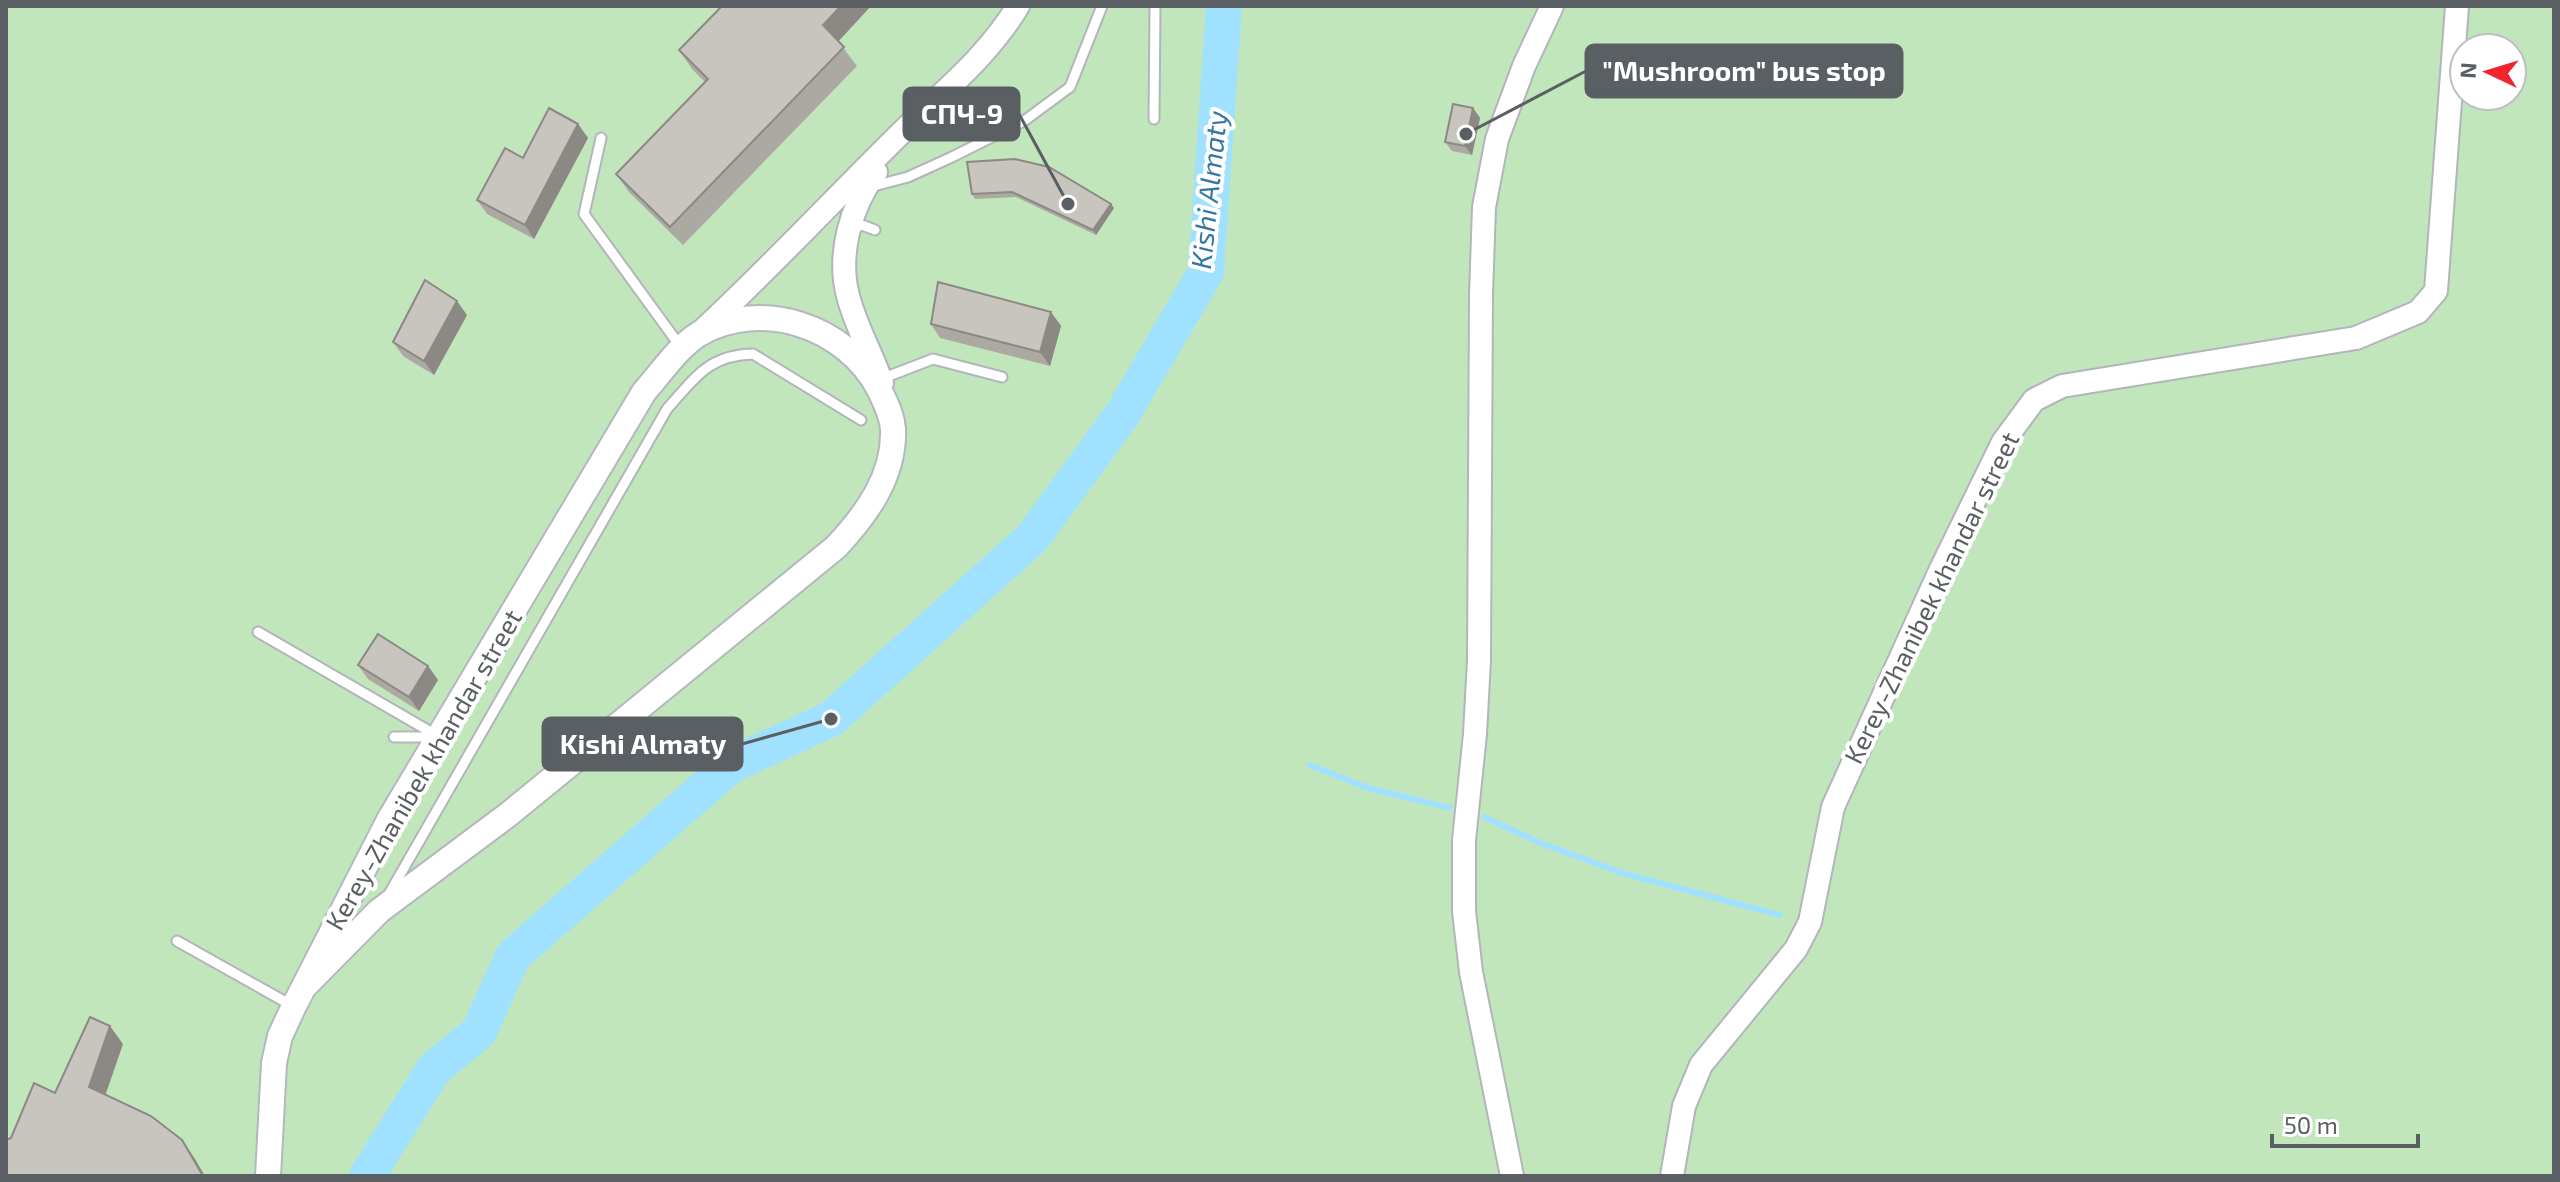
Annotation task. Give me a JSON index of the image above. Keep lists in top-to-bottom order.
{
  "streets": {
    "main road": ["Kerey-Zhanibek khandar street"]
  },
  "water": ["Kіshі Almaty"],
  "places": ["\"Mushroom\" bus stop", "СПЧ-9", "Kіshі Almaty"],
  "scale_bar": "50 m",
  "north": "left"
}
